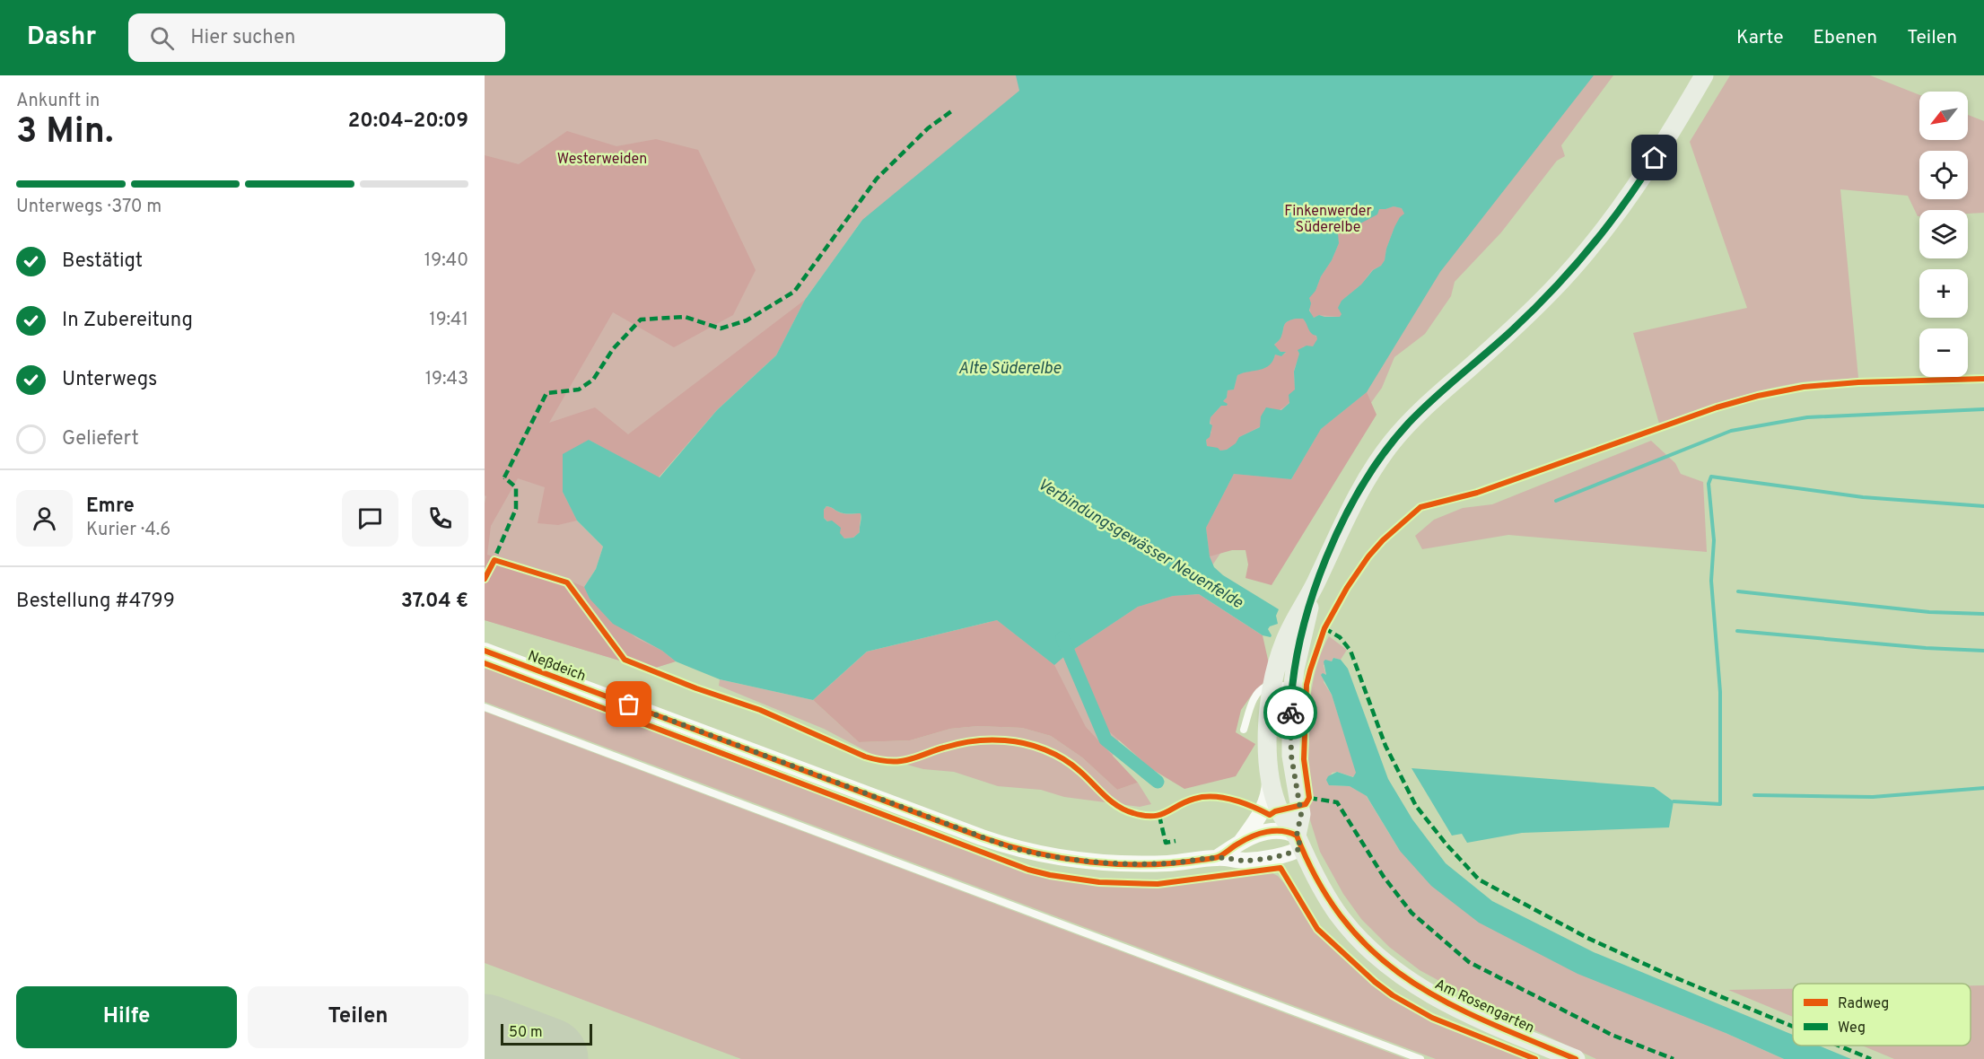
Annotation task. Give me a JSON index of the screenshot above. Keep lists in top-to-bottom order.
{
  "streets": {
    "main road": ["Am Rosengarten"],
    "street": ["Neßdeich"]
  },
  "crossings": [
    ["Neßdeich", "Am Rosengarten"]
  ],
  "water": ["Alte Süderelbe", "Verbindungsgewässer Neuenfelde"],
  "parks": ["Westerweiden", "Finkenwerder Süderelbe"],
  "legend": ["Radweg", "Weg"],
  "scale_bar": "50 m",
  "north": "bottom left",
  "page": {
    "header": "Dashr",
    "search": "Hier suchen",
    "nav": ["Karte", "Ebenen", "Teilen"],
    "heading": ["3 Min.", "Ankunft in", "20:04–20:09"],
    "panel": [
      "Emre",
      "Kurier · 4.6",
      "Bestellung #4799",
      "37.04 €"
    ],
    "map_buttons": ["+", "−"],
    "bar": "Unterwegs · 370 m",
    "list": [
      ["Bestätigt", "19:40"],
      ["In Zubereitung", "19:41"],
      ["Unterwegs", "19:43"],
      "Geliefert"
    ],
    "buttons": ["Hilfe", "Teilen"],
    "scale": "50 m"
  }
}
